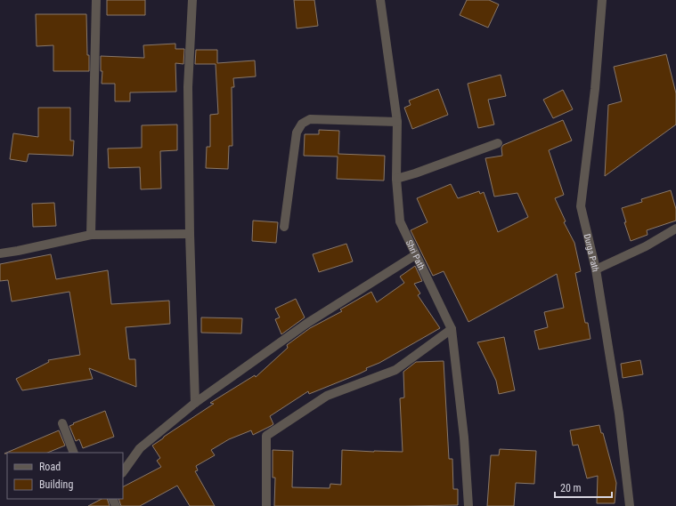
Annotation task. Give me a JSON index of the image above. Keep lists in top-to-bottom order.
{
  "streets": {
    "street": ["Durga Path", "Shri Path"]
  },
  "legend": ["Road", "Building"],
  "scale_bar": "20 m"
}
